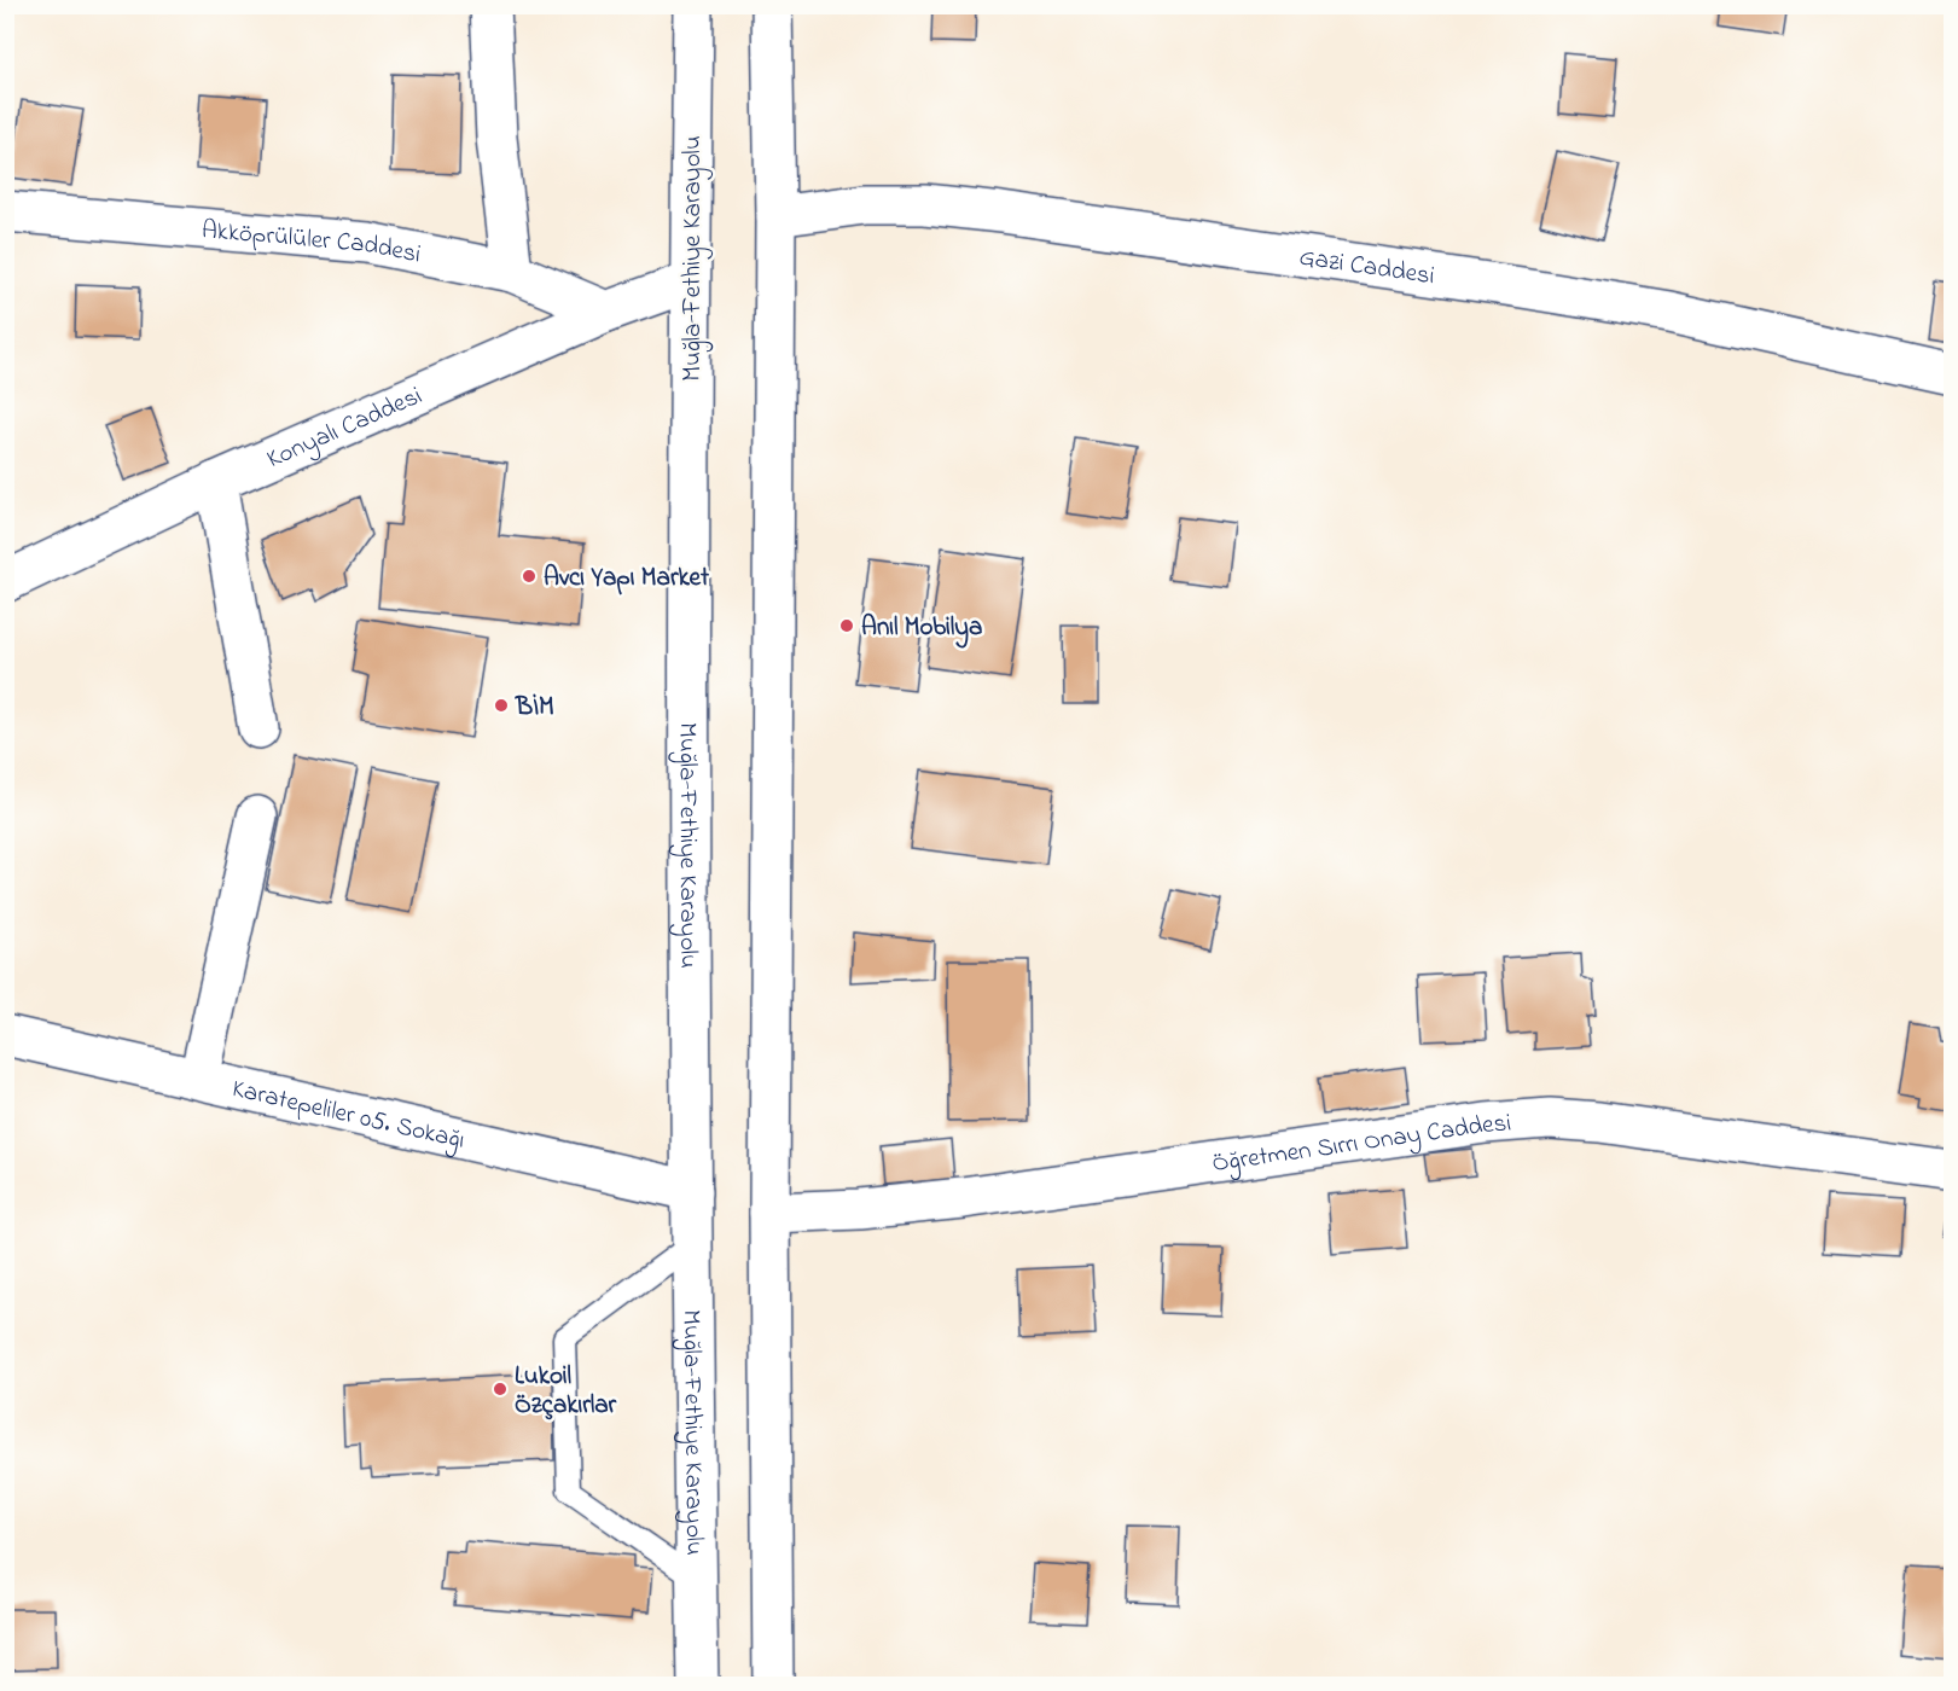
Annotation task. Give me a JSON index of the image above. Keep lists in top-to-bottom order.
{
  "streets": {
    "main road": [
      "Akköprülüler Caddesi",
      "Muğla-Fethiye Karayolu",
      "Gazi Caddesi",
      "Konyalı Caddesi",
      "Karatepeliler 05. Sokağı",
      "Öğretmen Sırrı Onay Caddesi"
    ]
  },
  "crossings": [
    ["Akköprülüler Caddesi", "Konyalı Caddesi"],
    ["Muğla-Fethiye Karayolu", "Konyalı Caddesi"],
    ["Muğla-Fethiye Karayolu", "Karatepeliler 05. Sokağı"]
  ],
  "places": [
    "Avcı Yapı Market",
    "Anıl Mobilya",
    "BİM",
    "Lukoil Özçakırlar"
  ]
}
